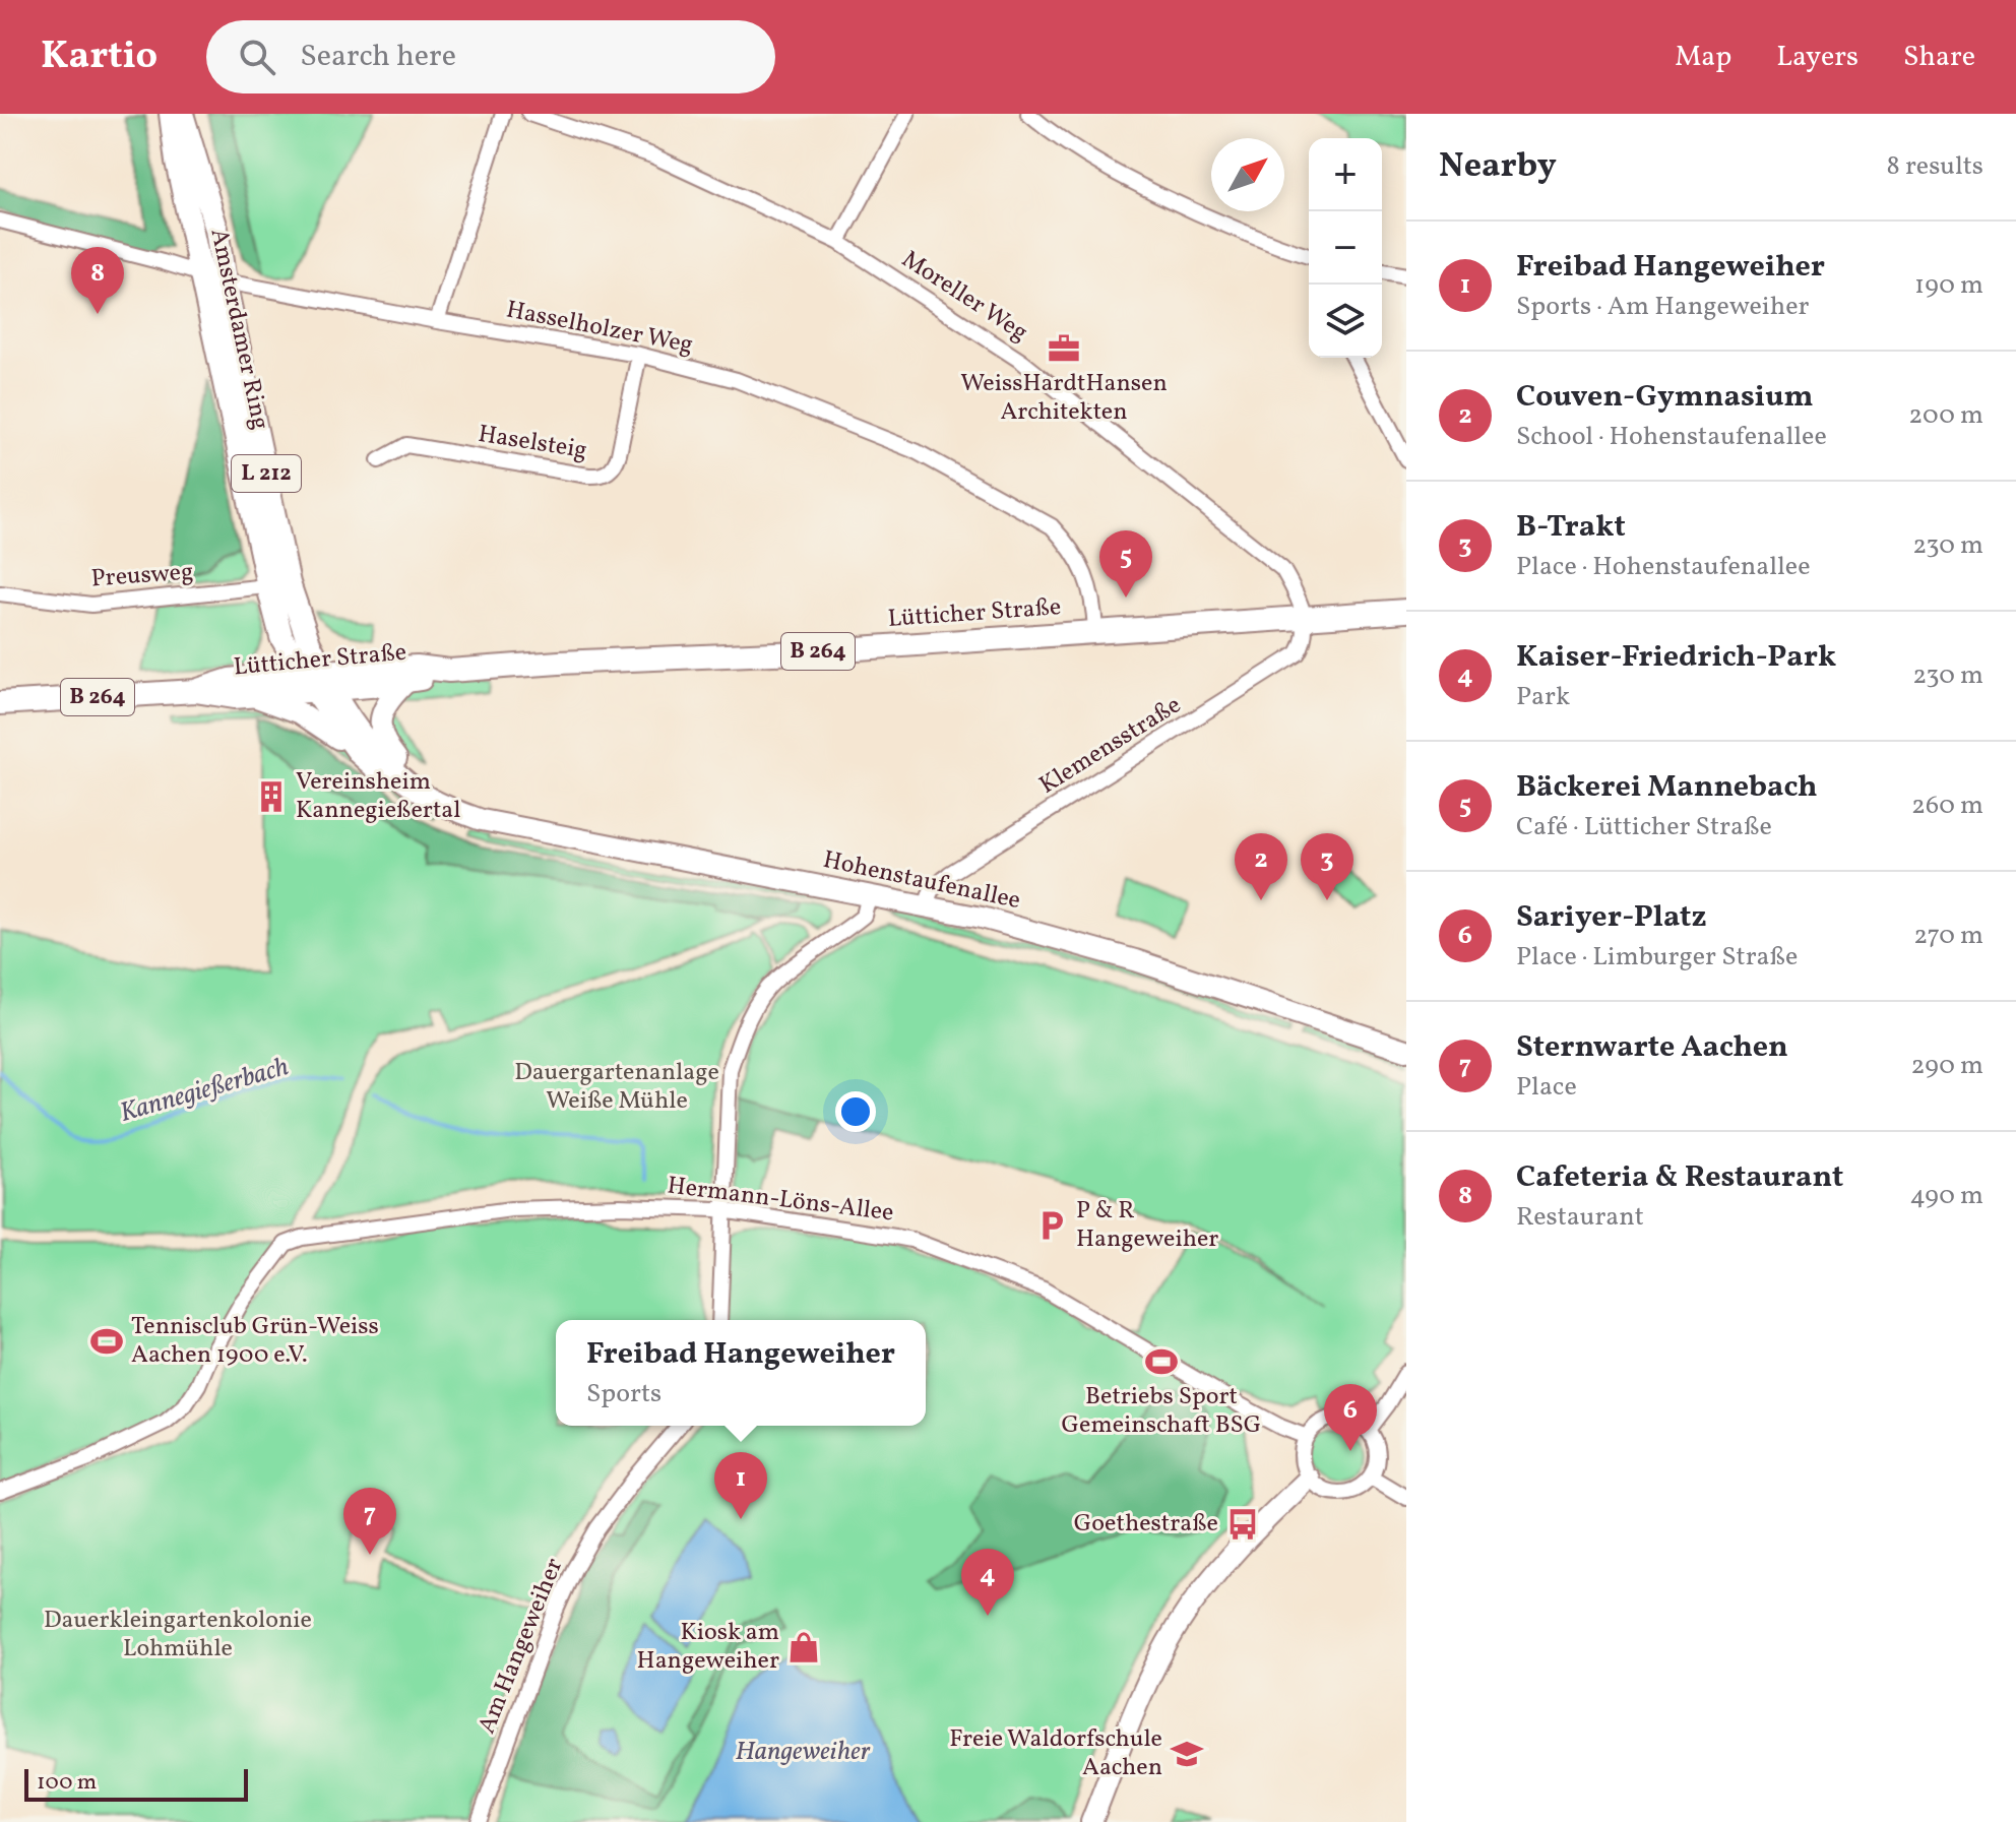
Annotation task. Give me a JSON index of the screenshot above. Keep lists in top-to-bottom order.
{
  "streets": {
    "main road": [
      "Amsterdamer Ring",
      "L 212",
      "Lütticher Straße",
      "B 264",
      "Hohenstaufenallee"
    ],
    "street": [
      "Moreller Weg",
      "Hasselholzer Weg",
      "Haselsteig",
      "Preusweg",
      "Klemensstraße",
      "Hermann-Löns-Allee",
      "Am Hangeweiher"
    ]
  },
  "crossings": [
    ["Moreller Weg", "Lütticher Straße"],
    ["Moreller Weg", "Klemensstraße"],
    ["Hasselholzer Weg", "Amsterdamer Ring"],
    ["Hasselholzer Weg", "Haselsteig"],
    ["Hasselholzer Weg", "Lütticher Straße"],
    ["Amsterdamer Ring", "Preusweg"],
    ["Amsterdamer Ring", "Lütticher Straße"],
    ["Amsterdamer Ring", "Hohenstaufenallee"],
    ["Lütticher Straße", "Klemensstraße"],
    ["Lütticher Straße", "Hohenstaufenallee"],
    ["Klemensstraße", "Hohenstaufenallee"]
  ],
  "water": ["Kannegießerbach", "Hangeweiher"],
  "parks": ["Dauergartenanlage Weiße Mühle", "Dauerkleingartenkolonie Lohmühle"],
  "places": {
    "office": ["WeissHardtHansen Architekten"],
    "building": ["Vereinsheim Kannegießertal"],
    "parking": ["P & R Hangeweiher"],
    "sports": ["Tennisclub Grün-Weiss Aachen 1900 e.V.", "Betriebs Sport Gemeinschaft BSG"],
    "bus stop": ["Goethestraße"],
    "shop": ["Kiosk am Hangeweiher"],
    "school or university": ["Freie Waldorfschule Aachen"]
  },
  "scale_bar": "100 m",
  "north": "top right",
  "page": {
    "header": "Kartio",
    "search": "Search here",
    "nav": ["Map", "Layers", "Share"],
    "heading": ["Nearby", "8 results"],
    "map_buttons": ["+", "−"],
    "list": [
      {
        "mark": "1",
        "name": "Freibad Hangeweiher",
        "note": "Sports · Am Hangeweiher",
        "value": "190 m"
      },
      {
        "mark": "2",
        "name": "Couven-Gymnasium",
        "note": "School · Hohenstaufenallee",
        "value": "200 m"
      },
      {
        "mark": "3",
        "name": "B-Trakt",
        "note": "Place · Hohenstaufenallee",
        "value": "230 m"
      },
      {
        "mark": "4",
        "name": "Kaiser-Friedrich-Park",
        "note": "Park",
        "value": "230 m"
      },
      {
        "mark": "5",
        "name": "Bäckerei Mannebach",
        "note": "Café · Lütticher Straße",
        "value": "260 m"
      },
      {
        "mark": "6",
        "name": "Sariyer-Platz",
        "note": "Place · Limburger Straße",
        "value": "270 m"
      },
      {
        "mark": "7",
        "name": "Sternwarte Aachen",
        "note": "Place",
        "value": "290 m"
      },
      {
        "mark": "8",
        "name": "Cafeteria & Restaurant",
        "note": "Restaurant",
        "value": "490 m"
      }
    ],
    "pins": [
      "8",
      "5",
      "2",
      "3",
      "6",
      "1",
      "7",
      "4"
    ],
    "popup": ["Freibad Hangeweiher", "Sports"],
    "scale": "100 m"
  }
}
